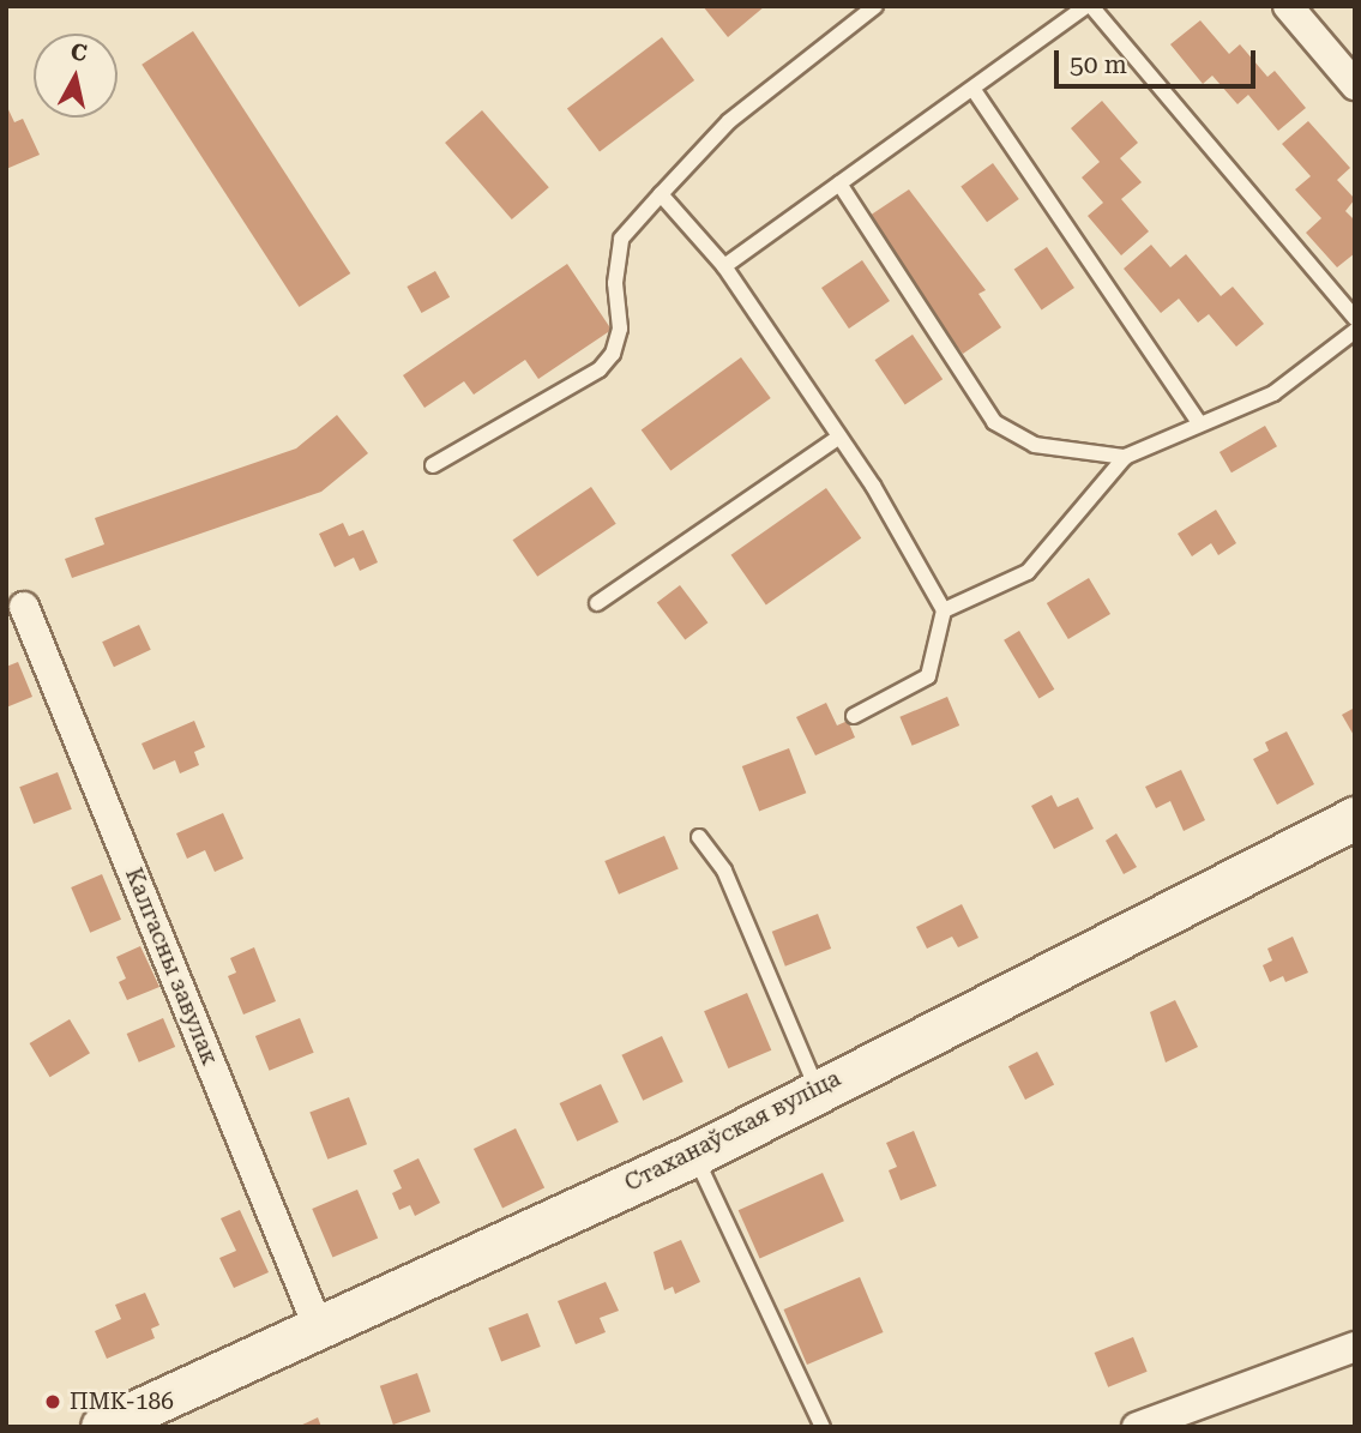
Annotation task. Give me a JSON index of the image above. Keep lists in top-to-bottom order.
{
  "streets": {
    "street": ["Калгасны завулак", "Стаханаўская вуліца"]
  },
  "crossings": [
    ["Калгасны завулак", "Стаханаўская вуліца"]
  ],
  "places": ["ПМК-186"],
  "scale_bar": "50 m",
  "north": "top"
}
